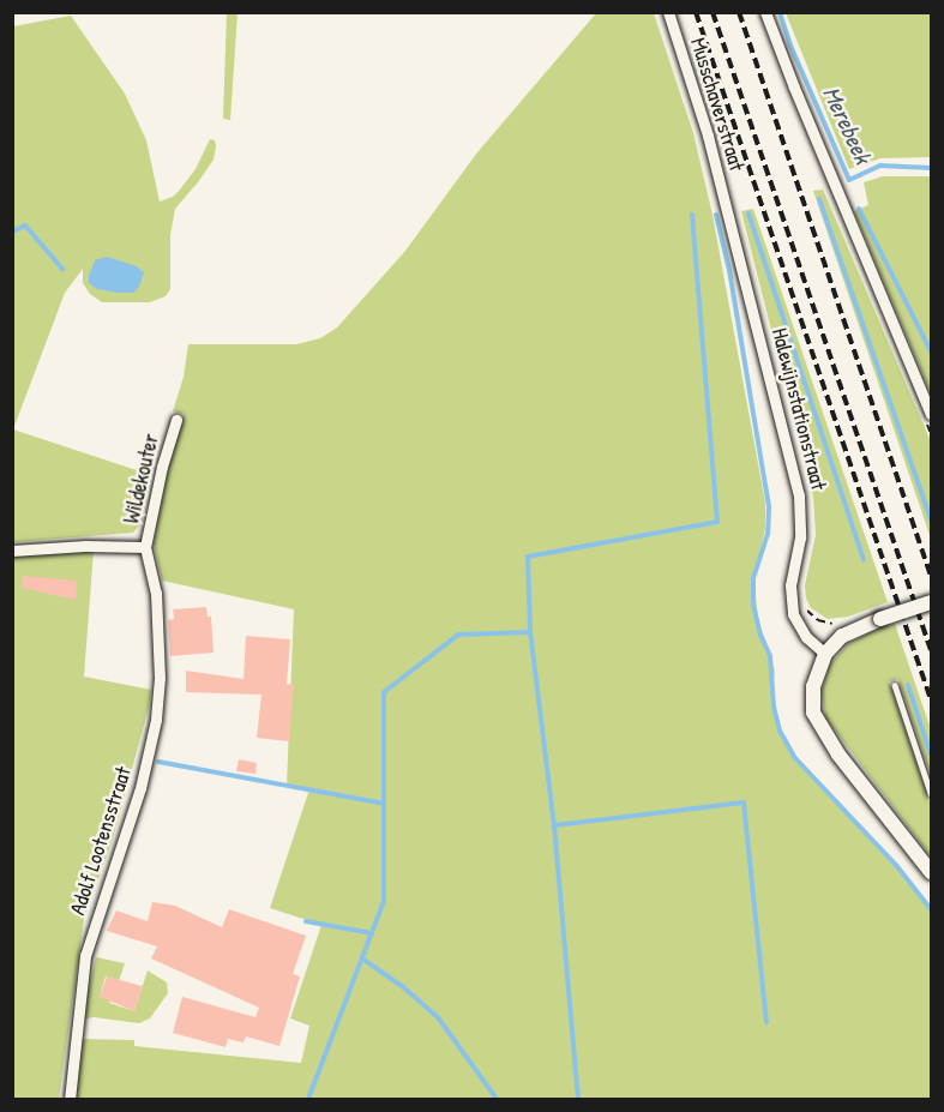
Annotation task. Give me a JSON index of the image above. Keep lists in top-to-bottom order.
{
  "streets": {
    "street": [
      "Musschaverstraat",
      "Halewijnstationstraat",
      "Wildekouter",
      "Adolf Lootensstraat"
    ]
  },
  "crossings": [
    ["Musschaverstraat", "Halewijnstationstraat"],
    ["Wildekouter", "Adolf Lootensstraat"]
  ],
  "water": ["Merebeek"]
}
